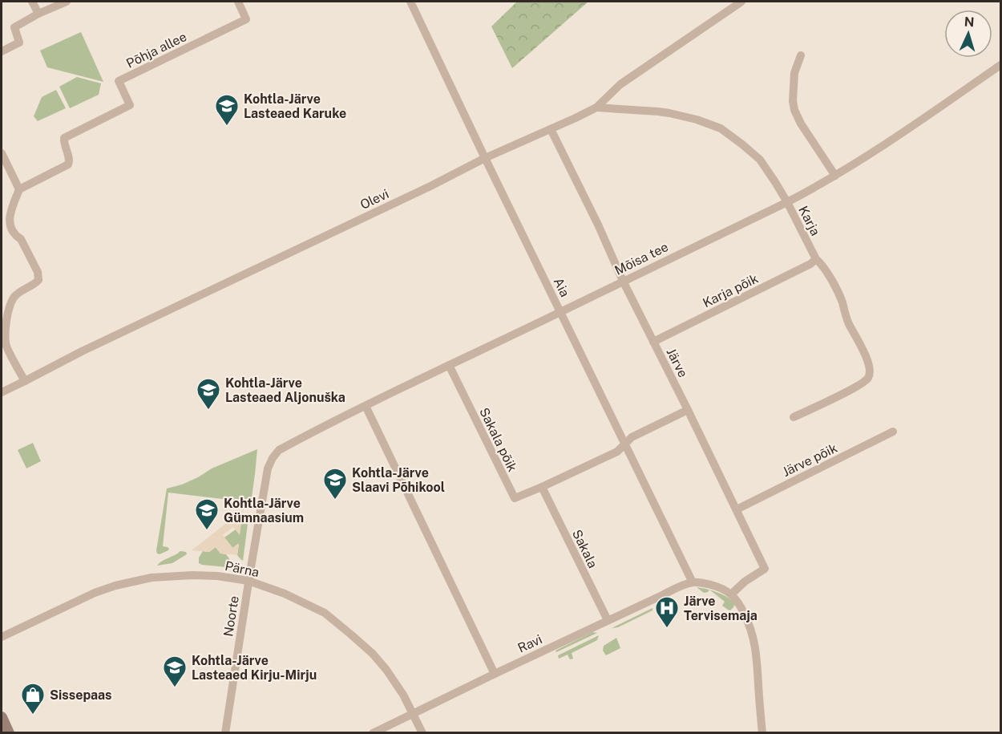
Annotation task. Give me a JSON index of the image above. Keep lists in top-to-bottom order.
{
  "streets": {
    "street": [
      "Põhja allee",
      "Olevi",
      "Karja",
      "Mõisa tee",
      "Aia",
      "Karja põik",
      "Järve",
      "Sakala põik",
      "Järve põik",
      "Sakala",
      "Pärna",
      "Noorte",
      "Ravi"
    ]
  },
  "crossings": [
    ["Olevi", "Karja"],
    ["Olevi", "Aia"],
    ["Olevi", "Järve"],
    ["Karja", "Mõisa tee"],
    ["Karja", "Karja põik"],
    ["Mõisa tee", "Aia"],
    ["Mõisa tee", "Järve"],
    ["Mõisa tee", "Sakala põik"],
    ["Mõisa tee", "Noorte"],
    ["Aia", "Ravi"],
    ["Karja põik", "Järve"],
    ["Järve", "Järve põik"],
    ["Sakala põik", "Sakala"],
    ["Sakala", "Ravi"],
    ["Pärna", "Noorte"],
    ["Pärna", "Ravi"]
  ],
  "places": {
    "school or university": [
      "Kohtla-Järve Lasteaed Karuke",
      "Kohtla-Järve Lasteaed Aljonuška",
      "Kohtla-Järve Slaavi Põhikool",
      "Kohtla-Järve Gümnaasium",
      "Kohtla-Järve Lasteaed Kirju-Mirju"
    ],
    "hospital": ["Järve Tervisemaja"],
    "shop": ["Sissepaas"]
  },
  "north": "top"
}
